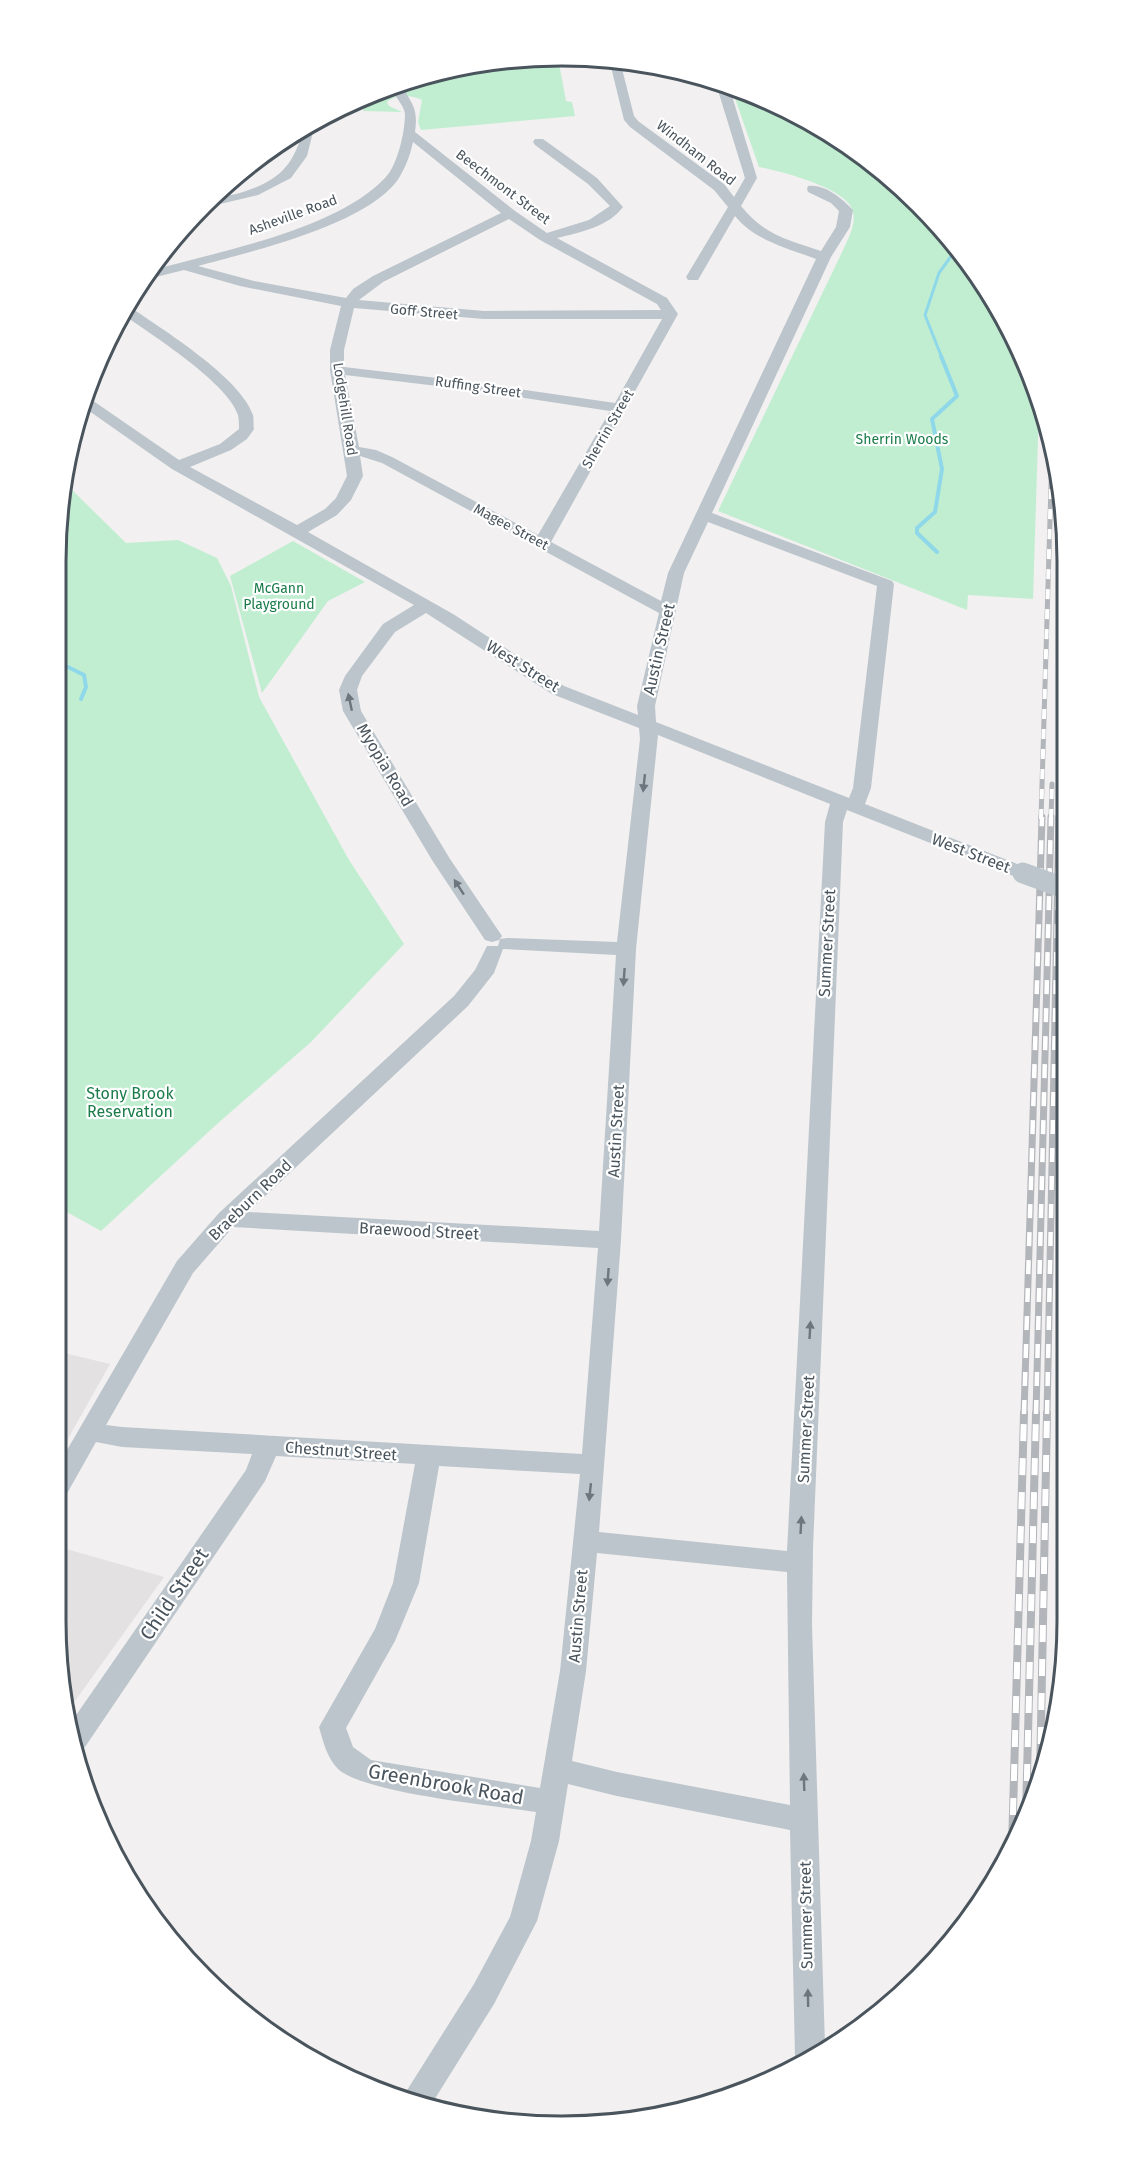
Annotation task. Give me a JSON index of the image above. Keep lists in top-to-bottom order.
{
  "streets": {
    "street": [
      "Windham Road",
      "Beechmont Street",
      "Asheville Road",
      "Goff Street",
      "Ruffing Street",
      "Lodgehill Road",
      "Sherrin Street",
      "Magee Street",
      "Austin Street",
      "West Street",
      "Myopia Road",
      "Summer Street",
      "Braeburn Road",
      "Braewood Street",
      "Chestnut Street",
      "Child Street",
      "Greenbrook Road"
    ]
  },
  "crossings": [
    ["Windham Road", "Austin Street"],
    ["Beechmont Street", "Asheville Road"],
    ["Beechmont Street", "Goff Street"],
    ["Beechmont Street", "Sherrin Street"],
    ["Asheville Road", "Goff Street"],
    ["Goff Street", "Lodgehill Road"],
    ["Goff Street", "Sherrin Street"],
    ["Ruffing Street", "Lodgehill Road"],
    ["Ruffing Street", "Sherrin Street"],
    ["Lodgehill Road", "Magee Street"],
    ["Lodgehill Road", "West Street"],
    ["Sherrin Street", "Magee Street"],
    ["Magee Street", "Austin Street"],
    ["Austin Street", "West Street"],
    ["Austin Street", "Summer Street"],
    ["Austin Street", "Braewood Street"],
    ["Austin Street", "Chestnut Street"],
    ["Austin Street", "Greenbrook Road"],
    ["West Street", "Myopia Road"],
    ["West Street", "Summer Street"],
    ["Myopia Road", "Braeburn Road"],
    ["Braeburn Road", "Braewood Street"],
    ["Braeburn Road", "Chestnut Street"],
    ["Chestnut Street", "Child Street"],
    ["Chestnut Street", "Greenbrook Road"]
  ],
  "one_way": ["Austin Street", "Myopia Road", "Summer Street"],
  "parks": ["Sherrin Woods", "McGann Playground", "Stony Brook Reservation"]
}
